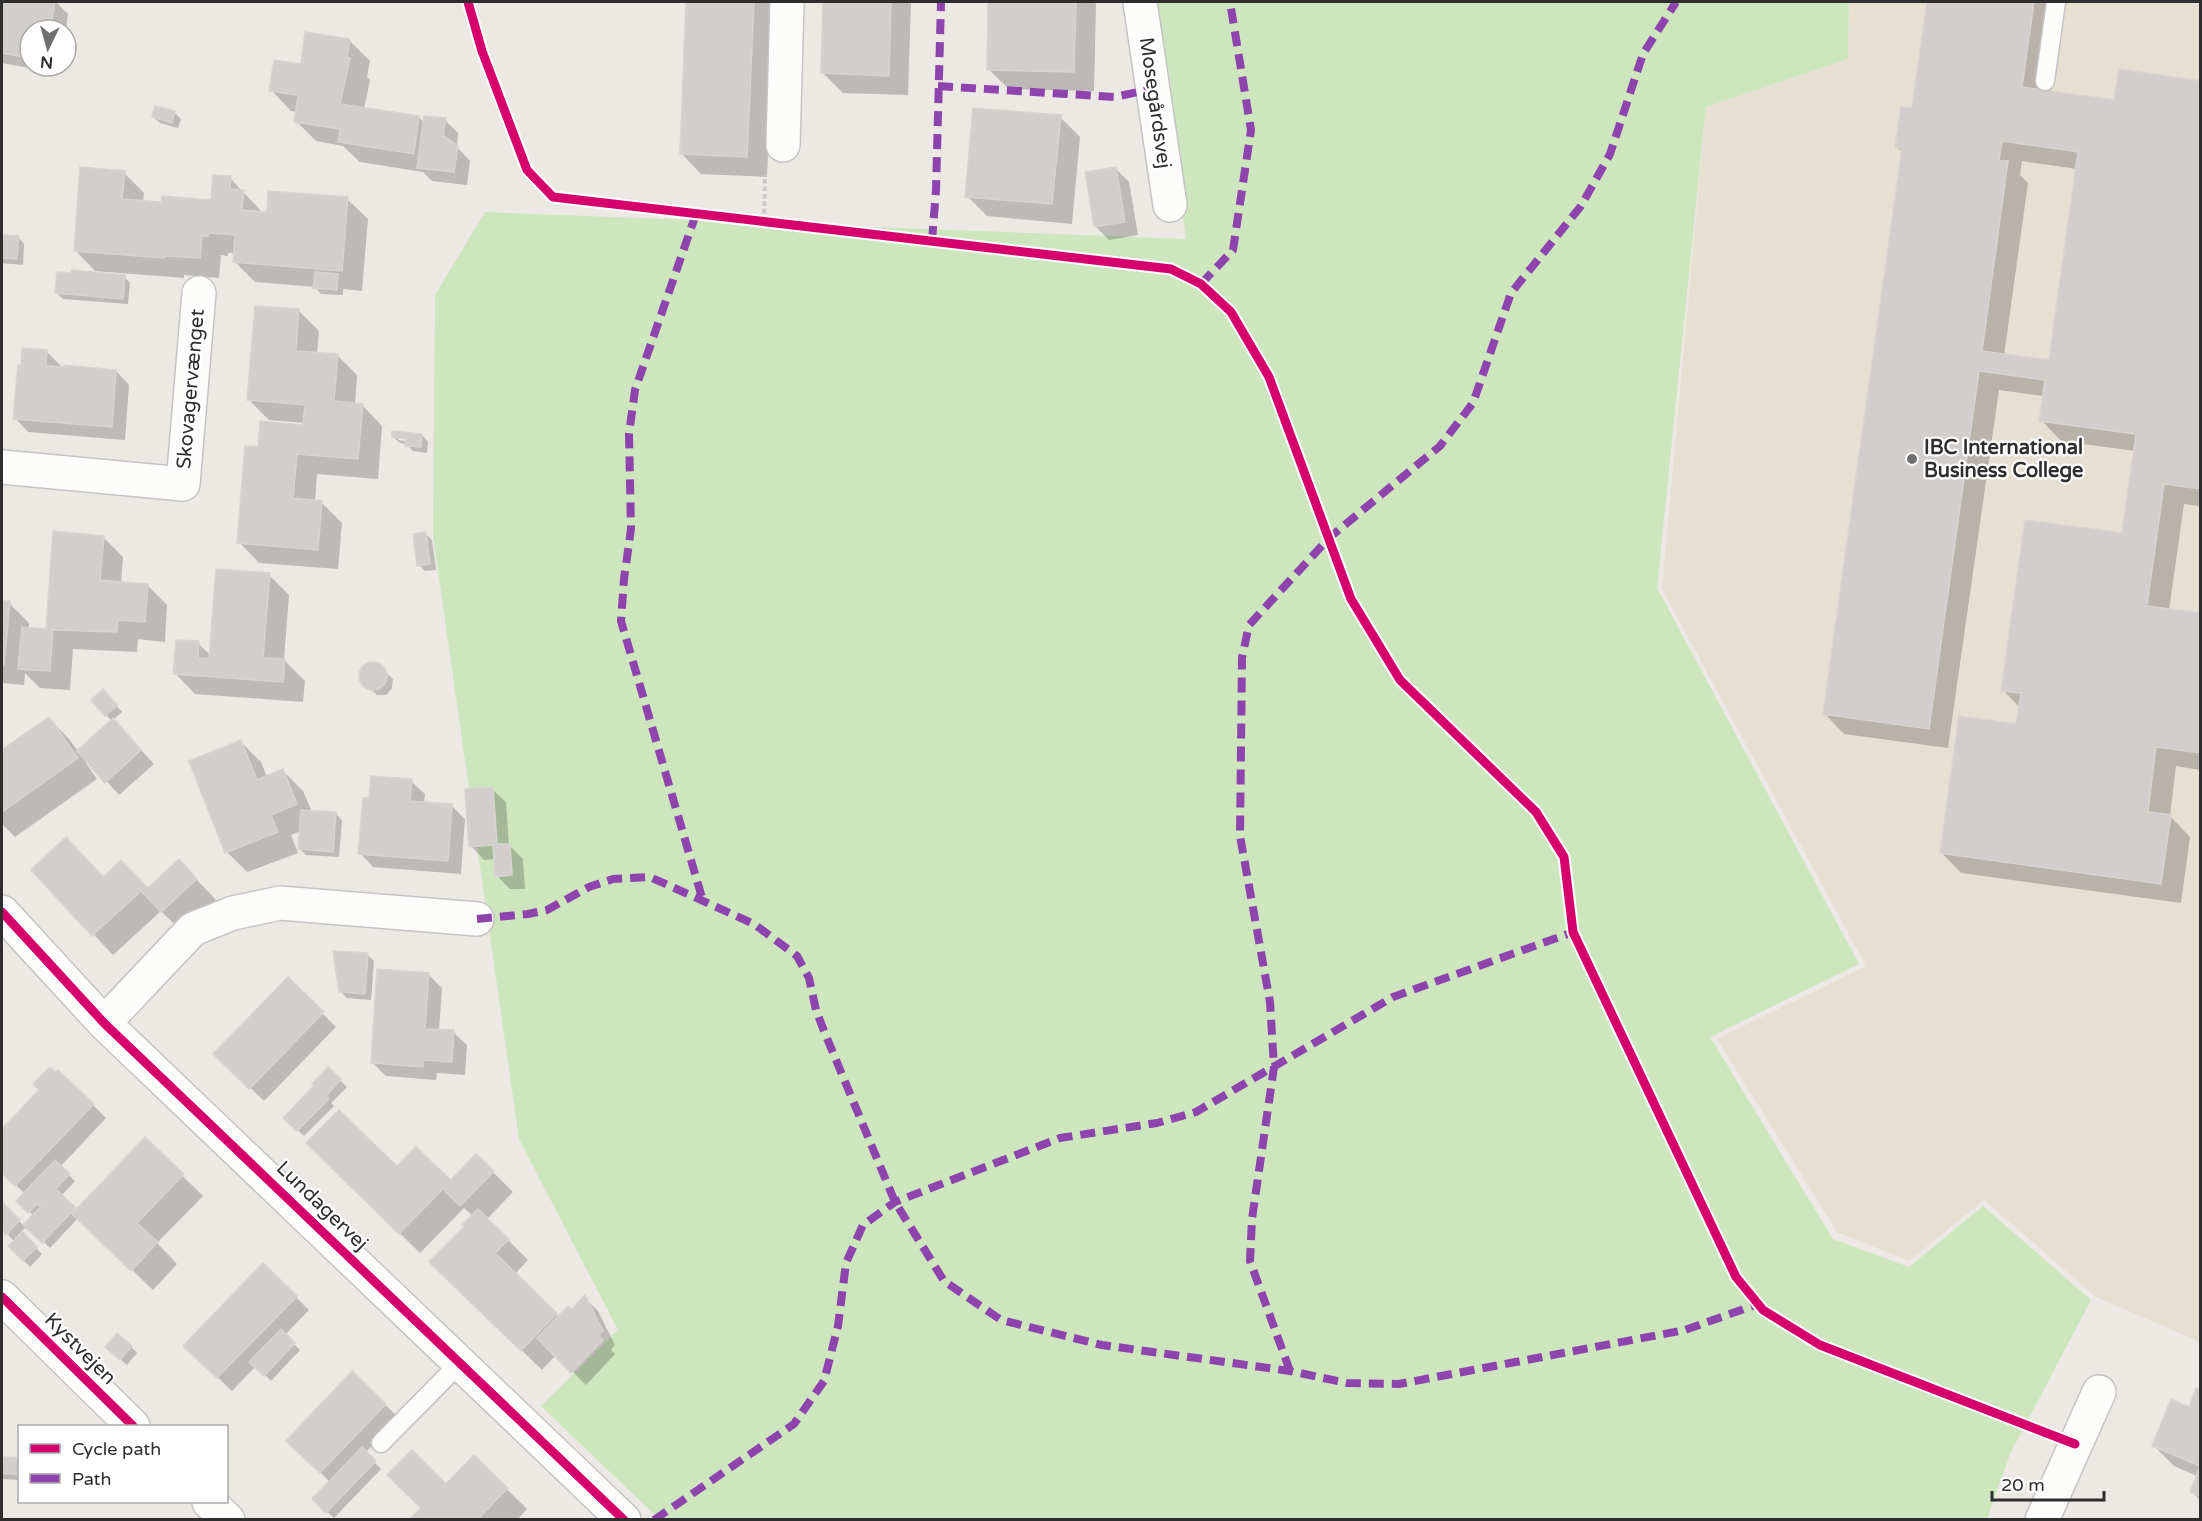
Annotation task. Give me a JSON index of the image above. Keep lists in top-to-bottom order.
{
  "streets": {
    "street": [
      "Mosegårdsvej",
      "Skovagervænget",
      "Lundagervej",
      "Kystvejen"
    ]
  },
  "places": ["IBC International Business College"],
  "legend": ["Cycle path", "Path"],
  "scale_bar": "20 m",
  "north": "bottom"
}
